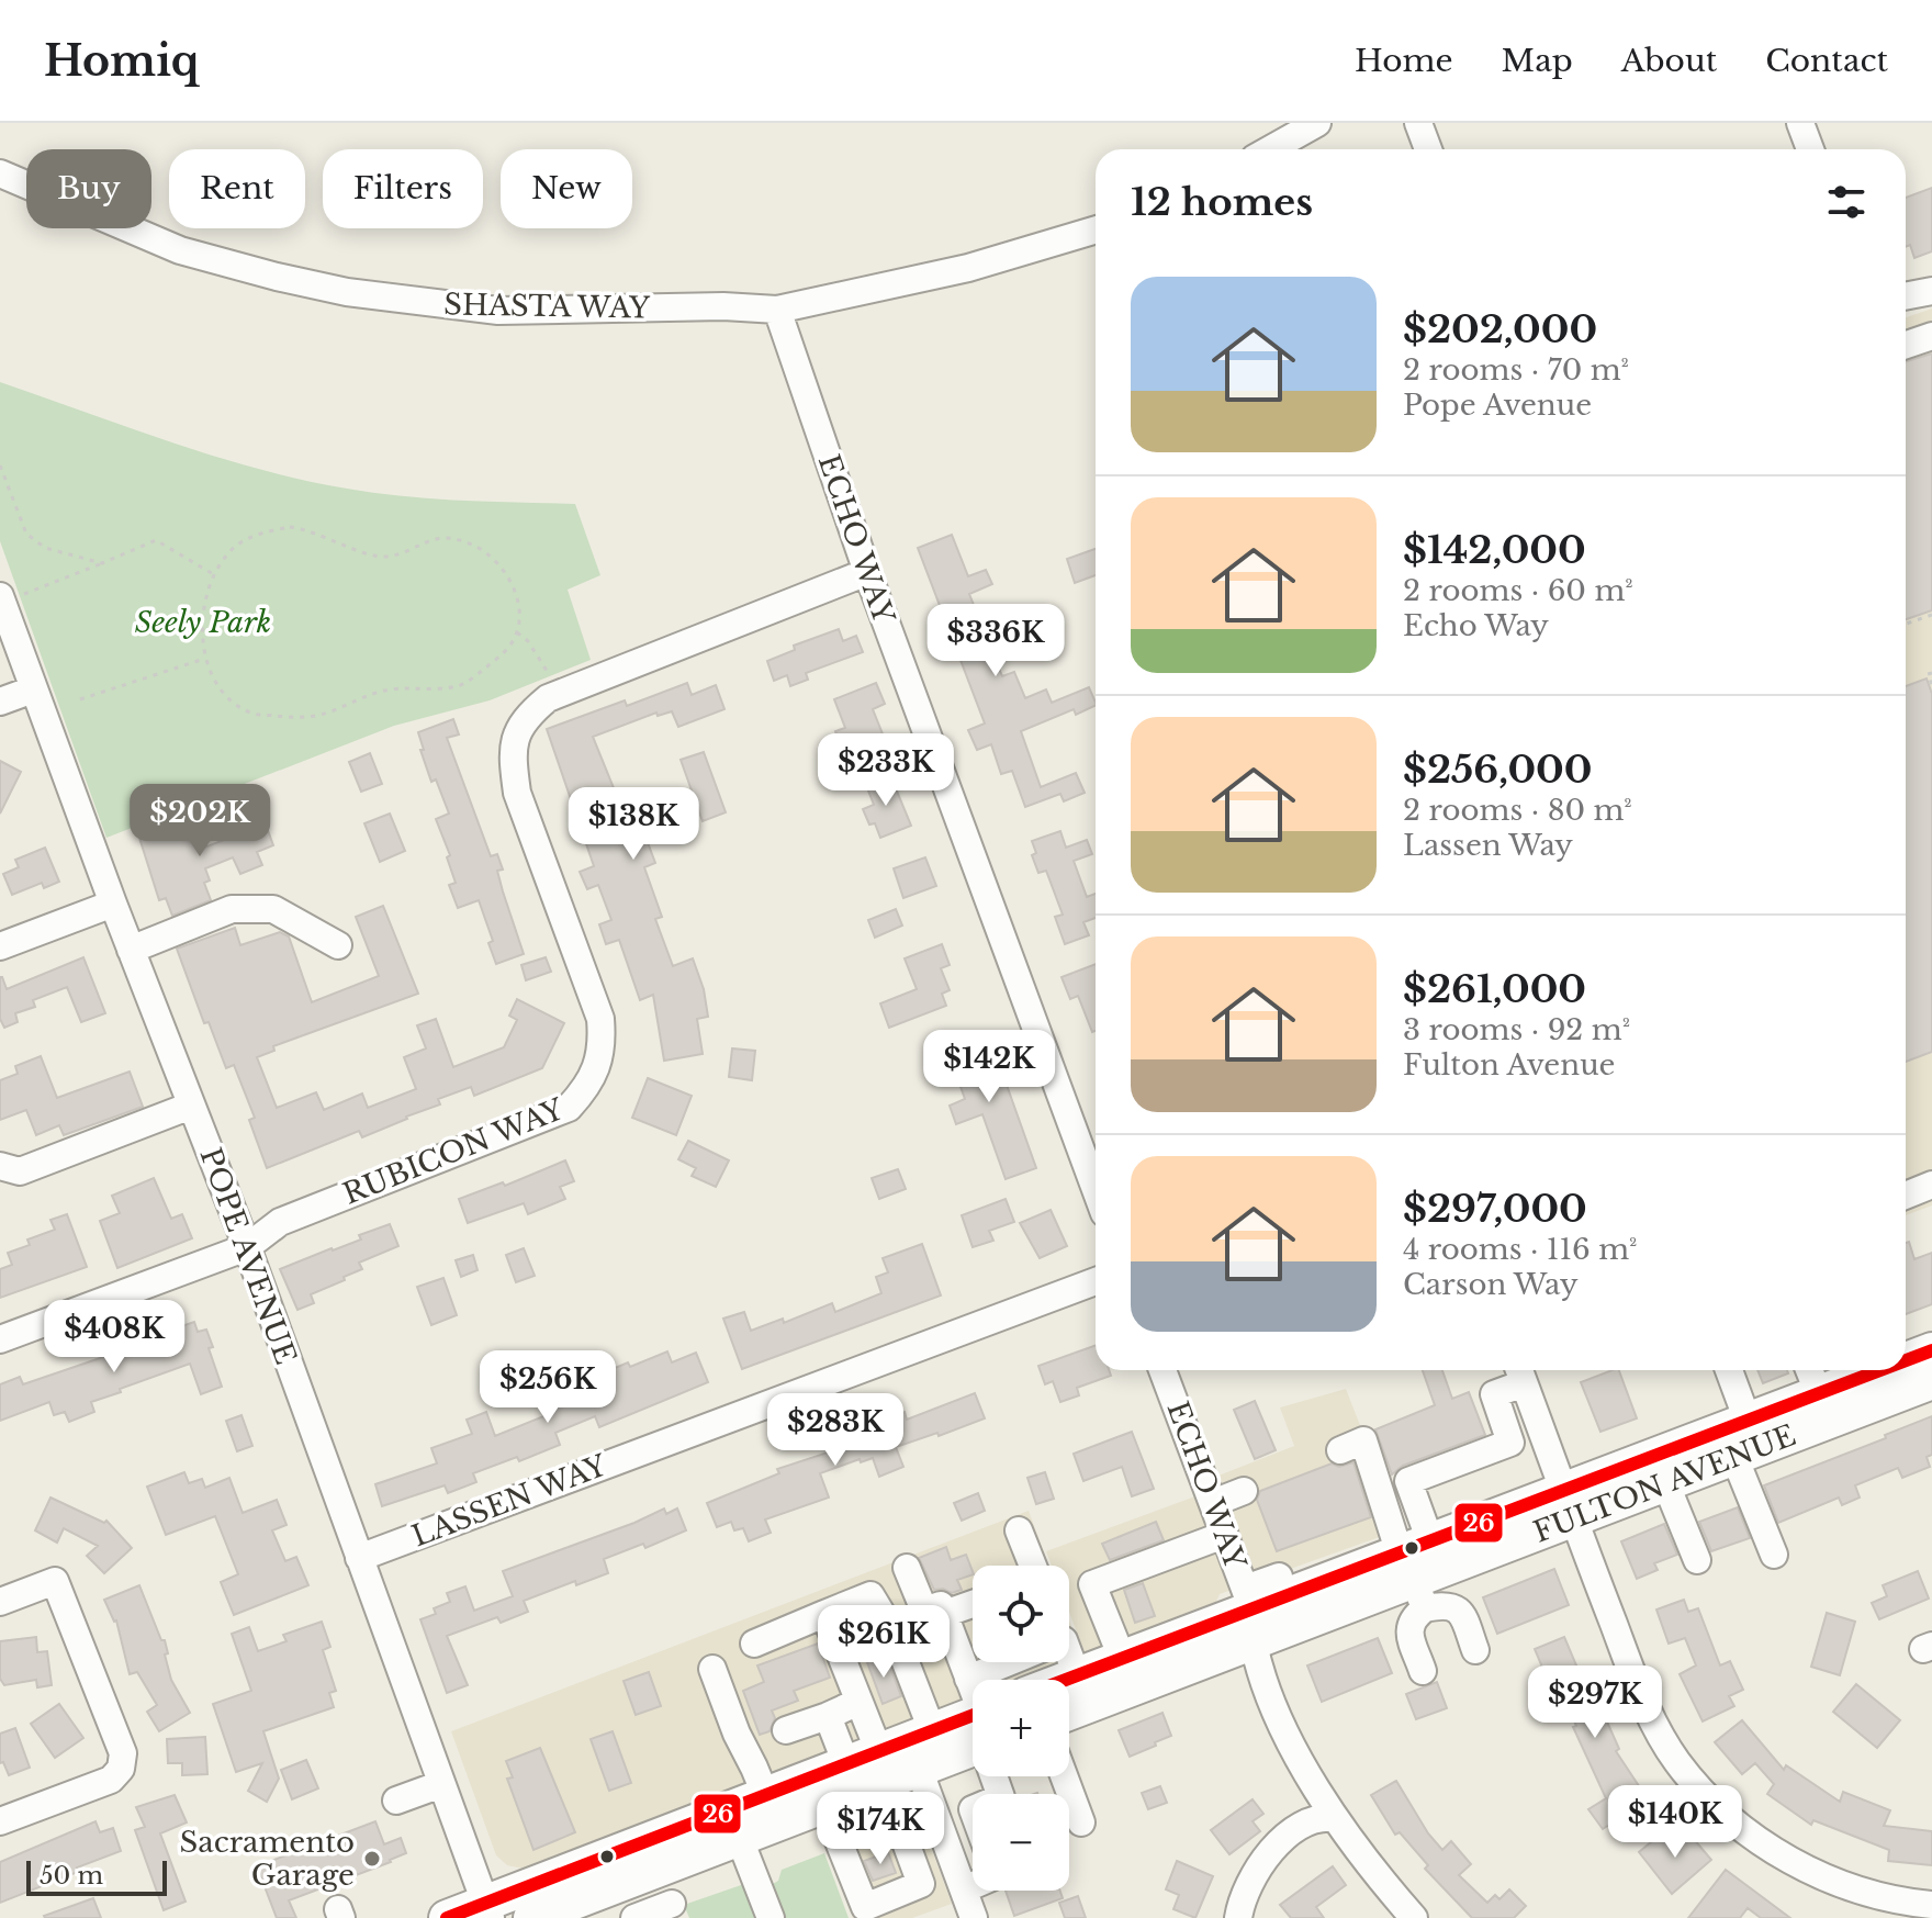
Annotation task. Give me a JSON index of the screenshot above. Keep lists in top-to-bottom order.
{
  "streets": {
    "main road": ["FULTON AVENUE"],
    "street": [
      "SHASTA WAY",
      "ECHO WAY",
      "RUBICON WAY",
      "POPE AVENUE",
      "LASSEN WAY"
    ]
  },
  "crossings": [
    ["SHASTA WAY", "ECHO WAY"],
    ["ECHO WAY", "RUBICON WAY"],
    ["ECHO WAY", "FULTON AVENUE"],
    ["RUBICON WAY", "POPE AVENUE"],
    ["POPE AVENUE", "LASSEN WAY"]
  ],
  "parks": ["Seely Park"],
  "places": ["Sacramento Garage"],
  "lines": ["transit line 26"],
  "scale_bar": "50 m",
  "page": {
    "header": "Homiq",
    "nav": [
      "Home",
      "Map",
      "About",
      "Contact"
    ],
    "chip": [
      "Buy",
      "Rent",
      "Filters",
      "New"
    ],
    "heading": "12 homes",
    "list": [
      {
        "name": "$202,000",
        "note": "2 rooms · 70 m² · Pope Avenue"
      },
      {
        "name": "$142,000",
        "note": "2 rooms · 60 m² · Echo Way"
      },
      {
        "name": "$256,000",
        "note": "2 rooms · 80 m² · Lassen Way"
      },
      {
        "name": "$261,000",
        "note": "3 rooms · 92 m² · Fulton Avenue"
      },
      {
        "name": "$297,000",
        "note": "4 rooms · 116 m² · Carson Way"
      }
    ],
    "price": [
      "$336K",
      "$233K",
      "$202K",
      "$138K",
      "$142K",
      "$408K",
      "$256K",
      "$283K",
      "$261K",
      "$297K",
      "$140K",
      "$174K"
    ],
    "map_buttons": ["+", "−"],
    "scale": "50 m"
  }
}
